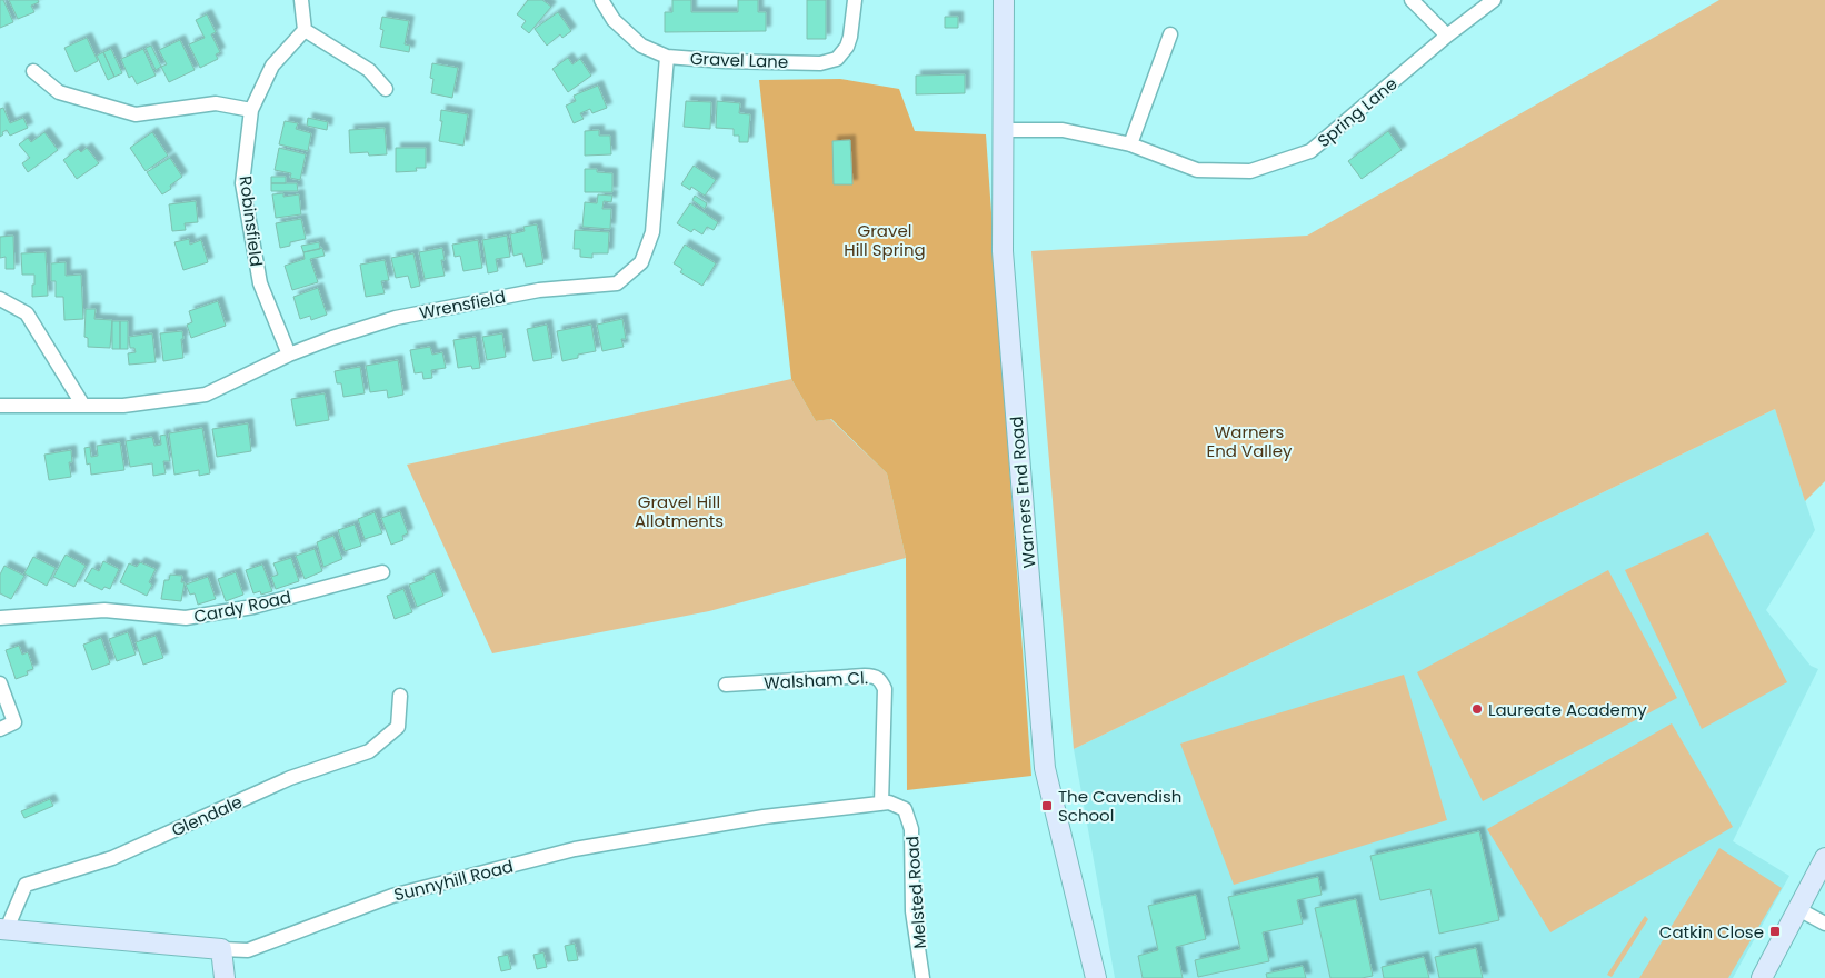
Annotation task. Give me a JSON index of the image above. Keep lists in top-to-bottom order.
{
  "streets": {
    "street": [
      "Gravel Lane",
      "Spring Lane",
      "Robinsfield",
      "Wrensfield",
      "Warners End Road",
      "Cardy Road",
      "Walsham Cl.",
      "Glendale",
      "Sunnyhill Road",
      "Melsted Road"
    ]
  },
  "crossings": [
    ["Gravel Lane", "Wrensfield"],
    ["Spring Lane", "Warners End Road"],
    ["Robinsfield", "Wrensfield"],
    ["Walsham Cl.", "Sunnyhill Road"],
    ["Glendale", "Sunnyhill Road"],
    ["Sunnyhill Road", "Melsted Road"]
  ],
  "parks": ["Gravel Hill Spring", "Warners End Valley", "Gravel Hill Allotments"],
  "places": {
    "other": ["Laureate Academy"],
    "transit": ["The Cavendish School", "Catkin Close"]
  }
}
